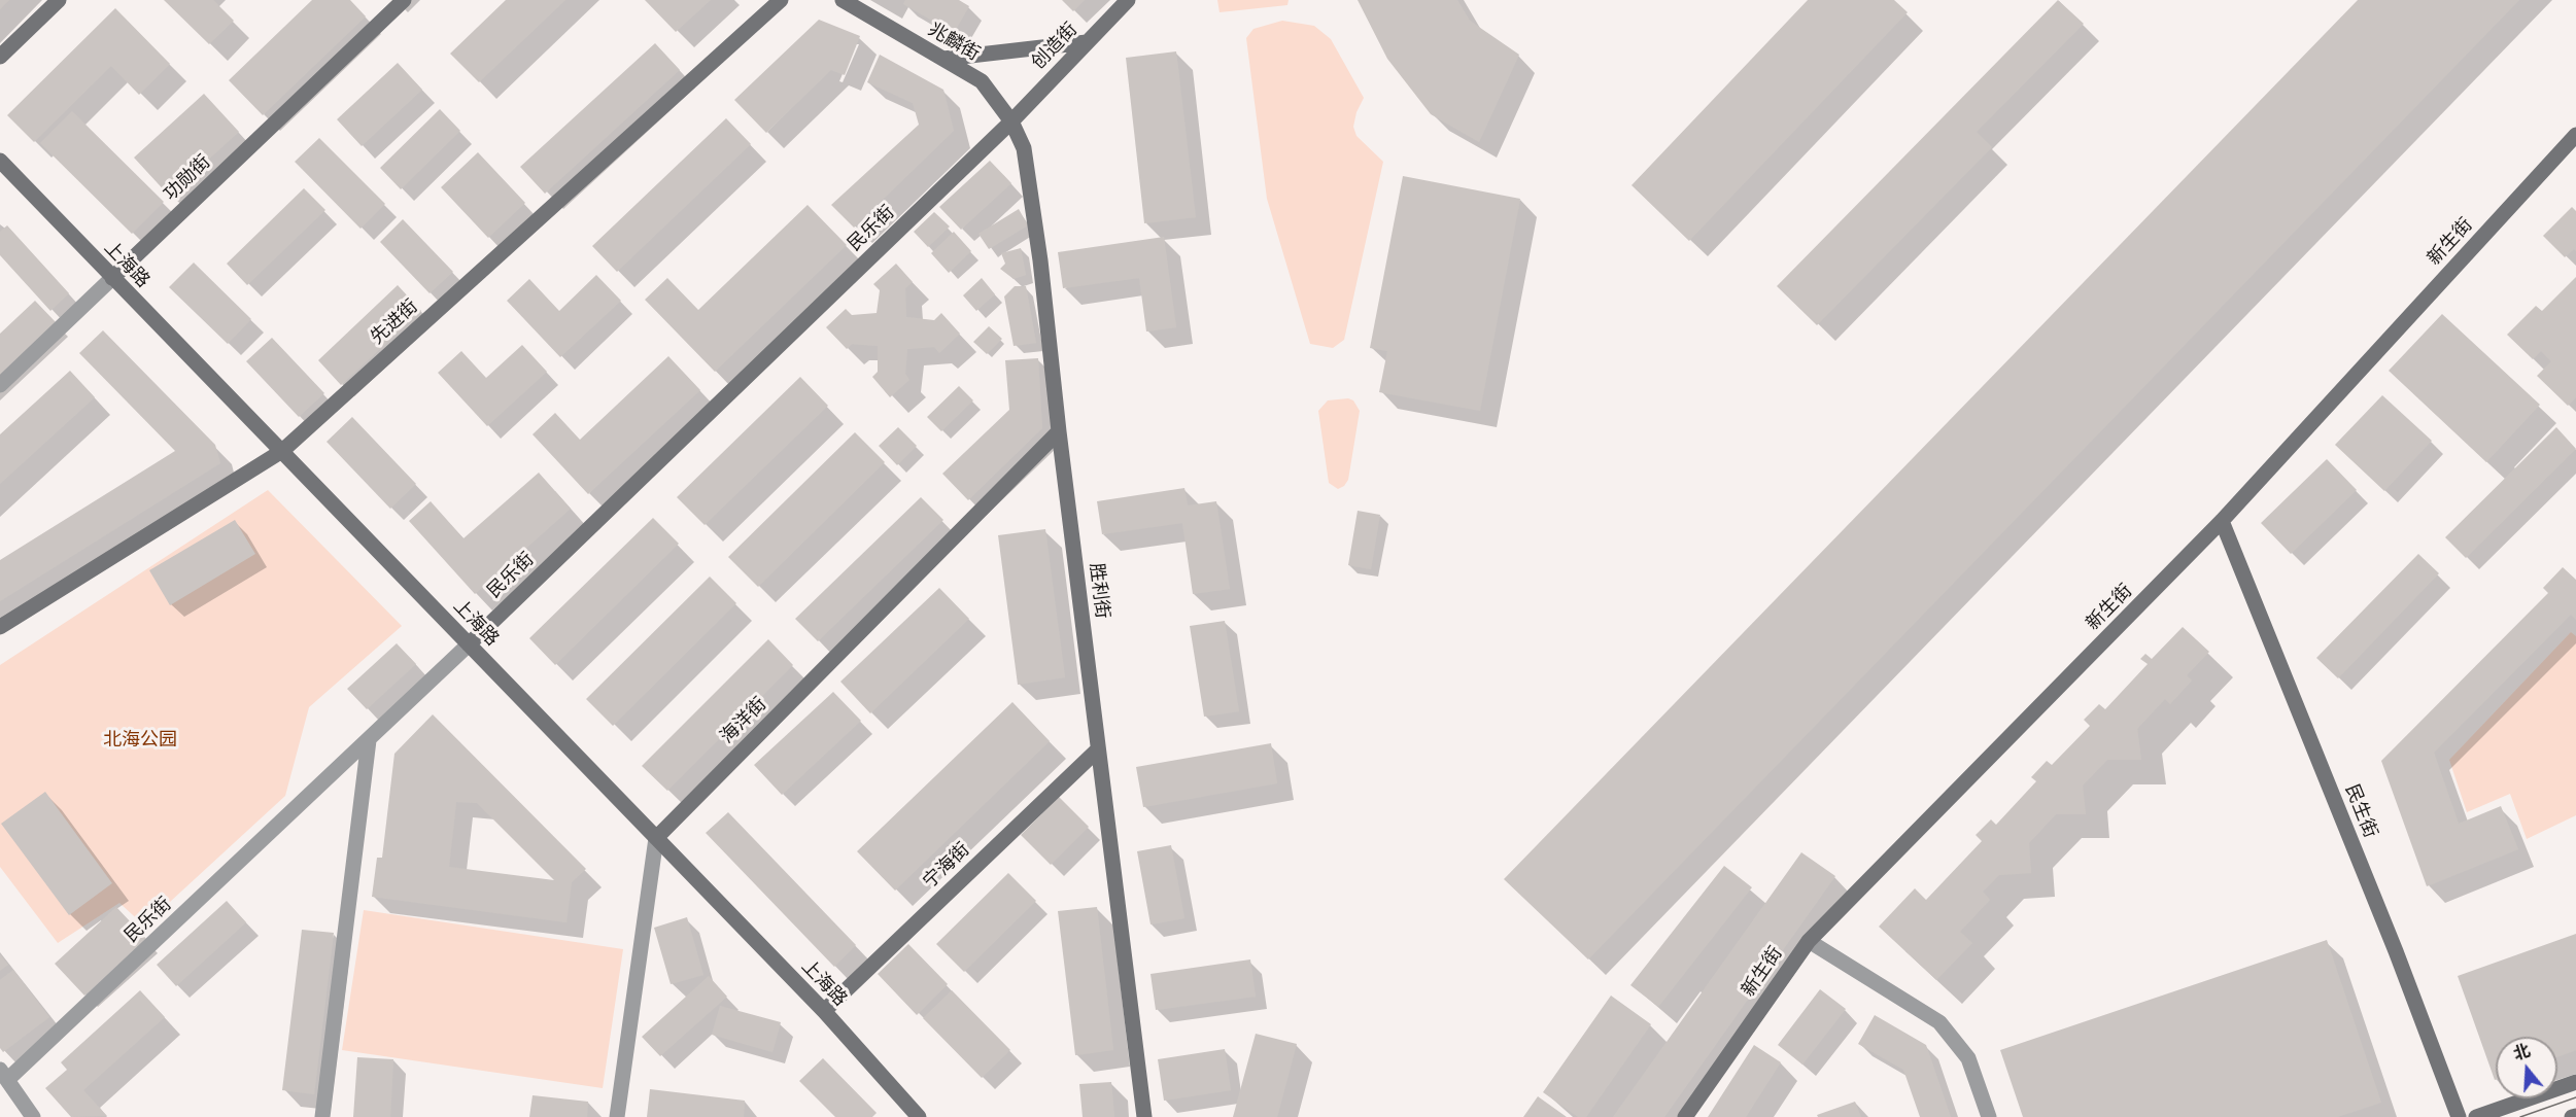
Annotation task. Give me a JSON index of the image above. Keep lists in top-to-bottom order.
{
  "streets": {
    "street": [
      "兆麟街",
      "创造街",
      "功勋街",
      "民乐街",
      "新生街",
      "上海路",
      "先进街",
      "胜利街",
      "海洋街",
      "民生街",
      "宁海街"
    ]
  },
  "crossings": [
    ["兆麟街", "胜利街"],
    ["创造街", "民乐街"],
    ["创造街", "胜利街"],
    ["功勋街", "上海路"],
    ["民乐街", "上海路"],
    ["民乐街", "胜利街"],
    ["新生街", "民生街"],
    ["上海路", "先进街"],
    ["上海路", "海洋街"],
    ["上海路", "宁海街"],
    ["胜利街", "海洋街"],
    ["胜利街", "宁海街"]
  ],
  "parks": ["北海公园"],
  "north": "top"
}
